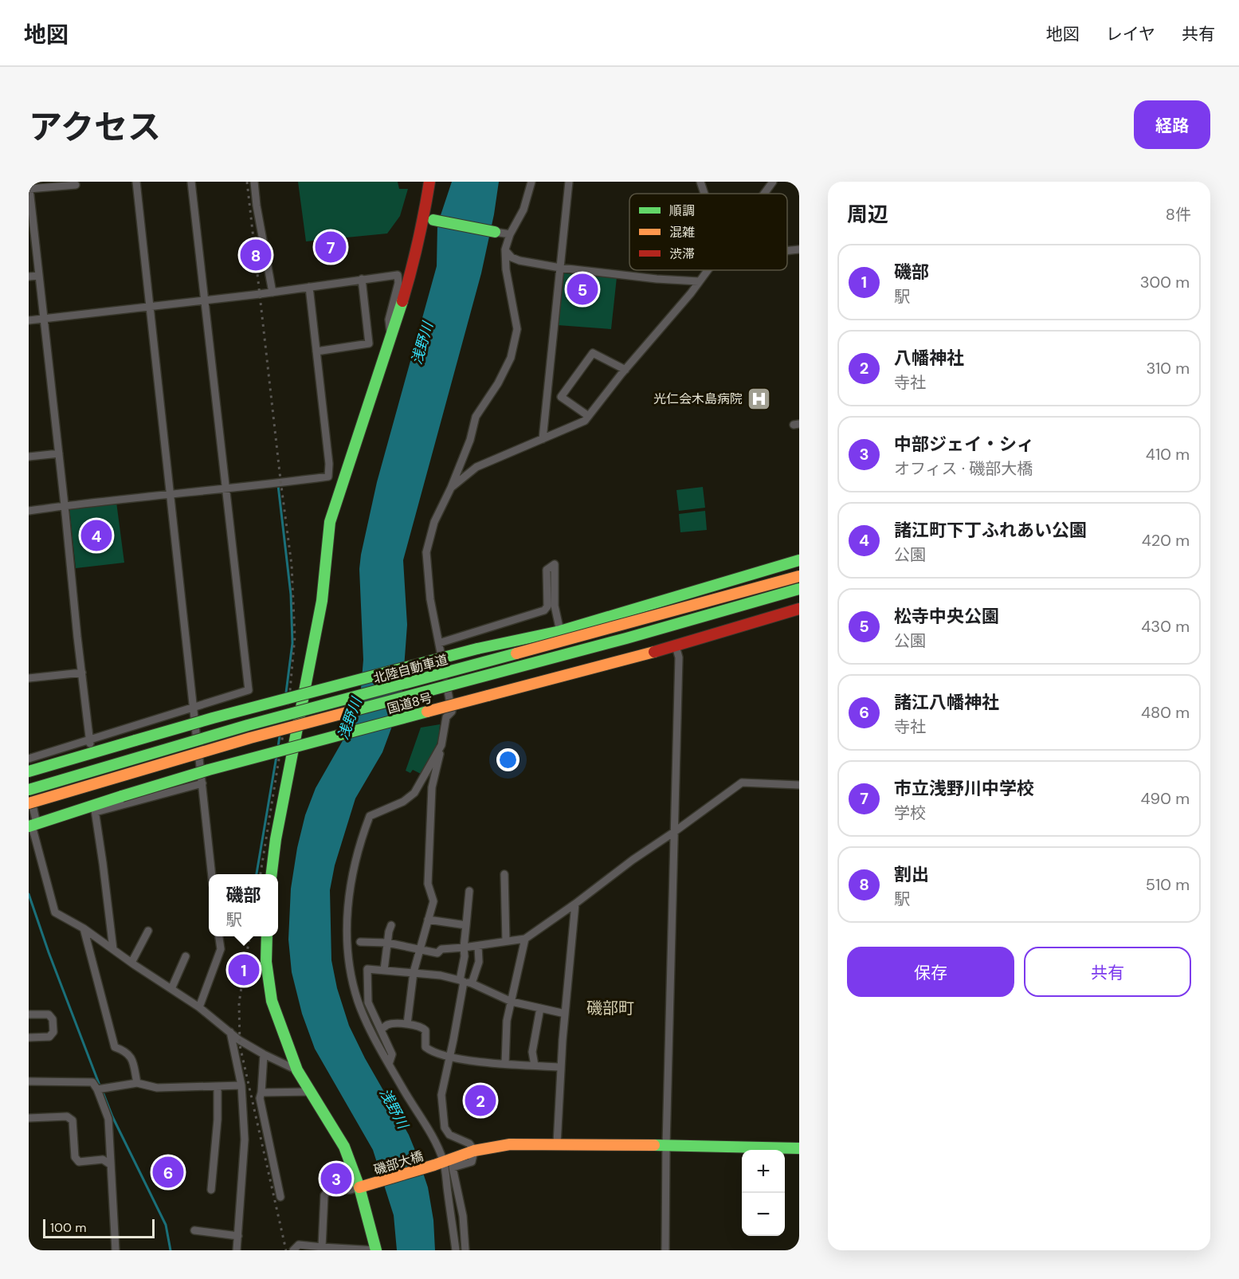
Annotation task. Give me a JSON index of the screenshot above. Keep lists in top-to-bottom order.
{
  "streets": {
    "main road": ["北陸自動車道", "国道8号", "磯部大橋"]
  },
  "districts": ["磯部町"],
  "water": ["浅野川"],
  "places": {
    "hospital": ["光仁会木島病院"]
  },
  "legend": ["順調", "混雑", "渋滞"],
  "scale_bar": "100 m",
  "page": {
    "header": "地図",
    "nav": ["地図", "レイヤ", "共有"],
    "title": "アクセス",
    "buttons": [
      "経路",
      ["保存", "共有"]
    ],
    "heading": ["周辺", "8件"],
    "pins": [
      "7",
      "8",
      "5",
      "4",
      "1",
      "2",
      "6",
      "3"
    ],
    "list": [
      {
        "mark": "1",
        "name": "磯部",
        "note": "駅",
        "value": "300 m"
      },
      {
        "mark": "2",
        "name": "八幡神社",
        "note": "寺社",
        "value": "310 m"
      },
      {
        "mark": "3",
        "name": "中部ジェイ・シィ",
        "note": "オフィス · 磯部大橋",
        "value": "410 m"
      },
      {
        "mark": "4",
        "name": "諸江町下丁ふれあい公園",
        "note": "公園",
        "value": "420 m"
      },
      {
        "mark": "5",
        "name": "松寺中央公園",
        "note": "公園",
        "value": "430 m"
      },
      {
        "mark": "6",
        "name": "諸江八幡神社",
        "note": "寺社",
        "value": "480 m"
      },
      {
        "mark": "7",
        "name": "市立浅野川中学校",
        "note": "学校",
        "value": "490 m"
      },
      {
        "mark": "8",
        "name": "割出",
        "note": "駅",
        "value": "510 m"
      }
    ],
    "popup": ["磯部", "駅"],
    "map_buttons": ["+", "−"],
    "scale": "100 m"
  }
}
